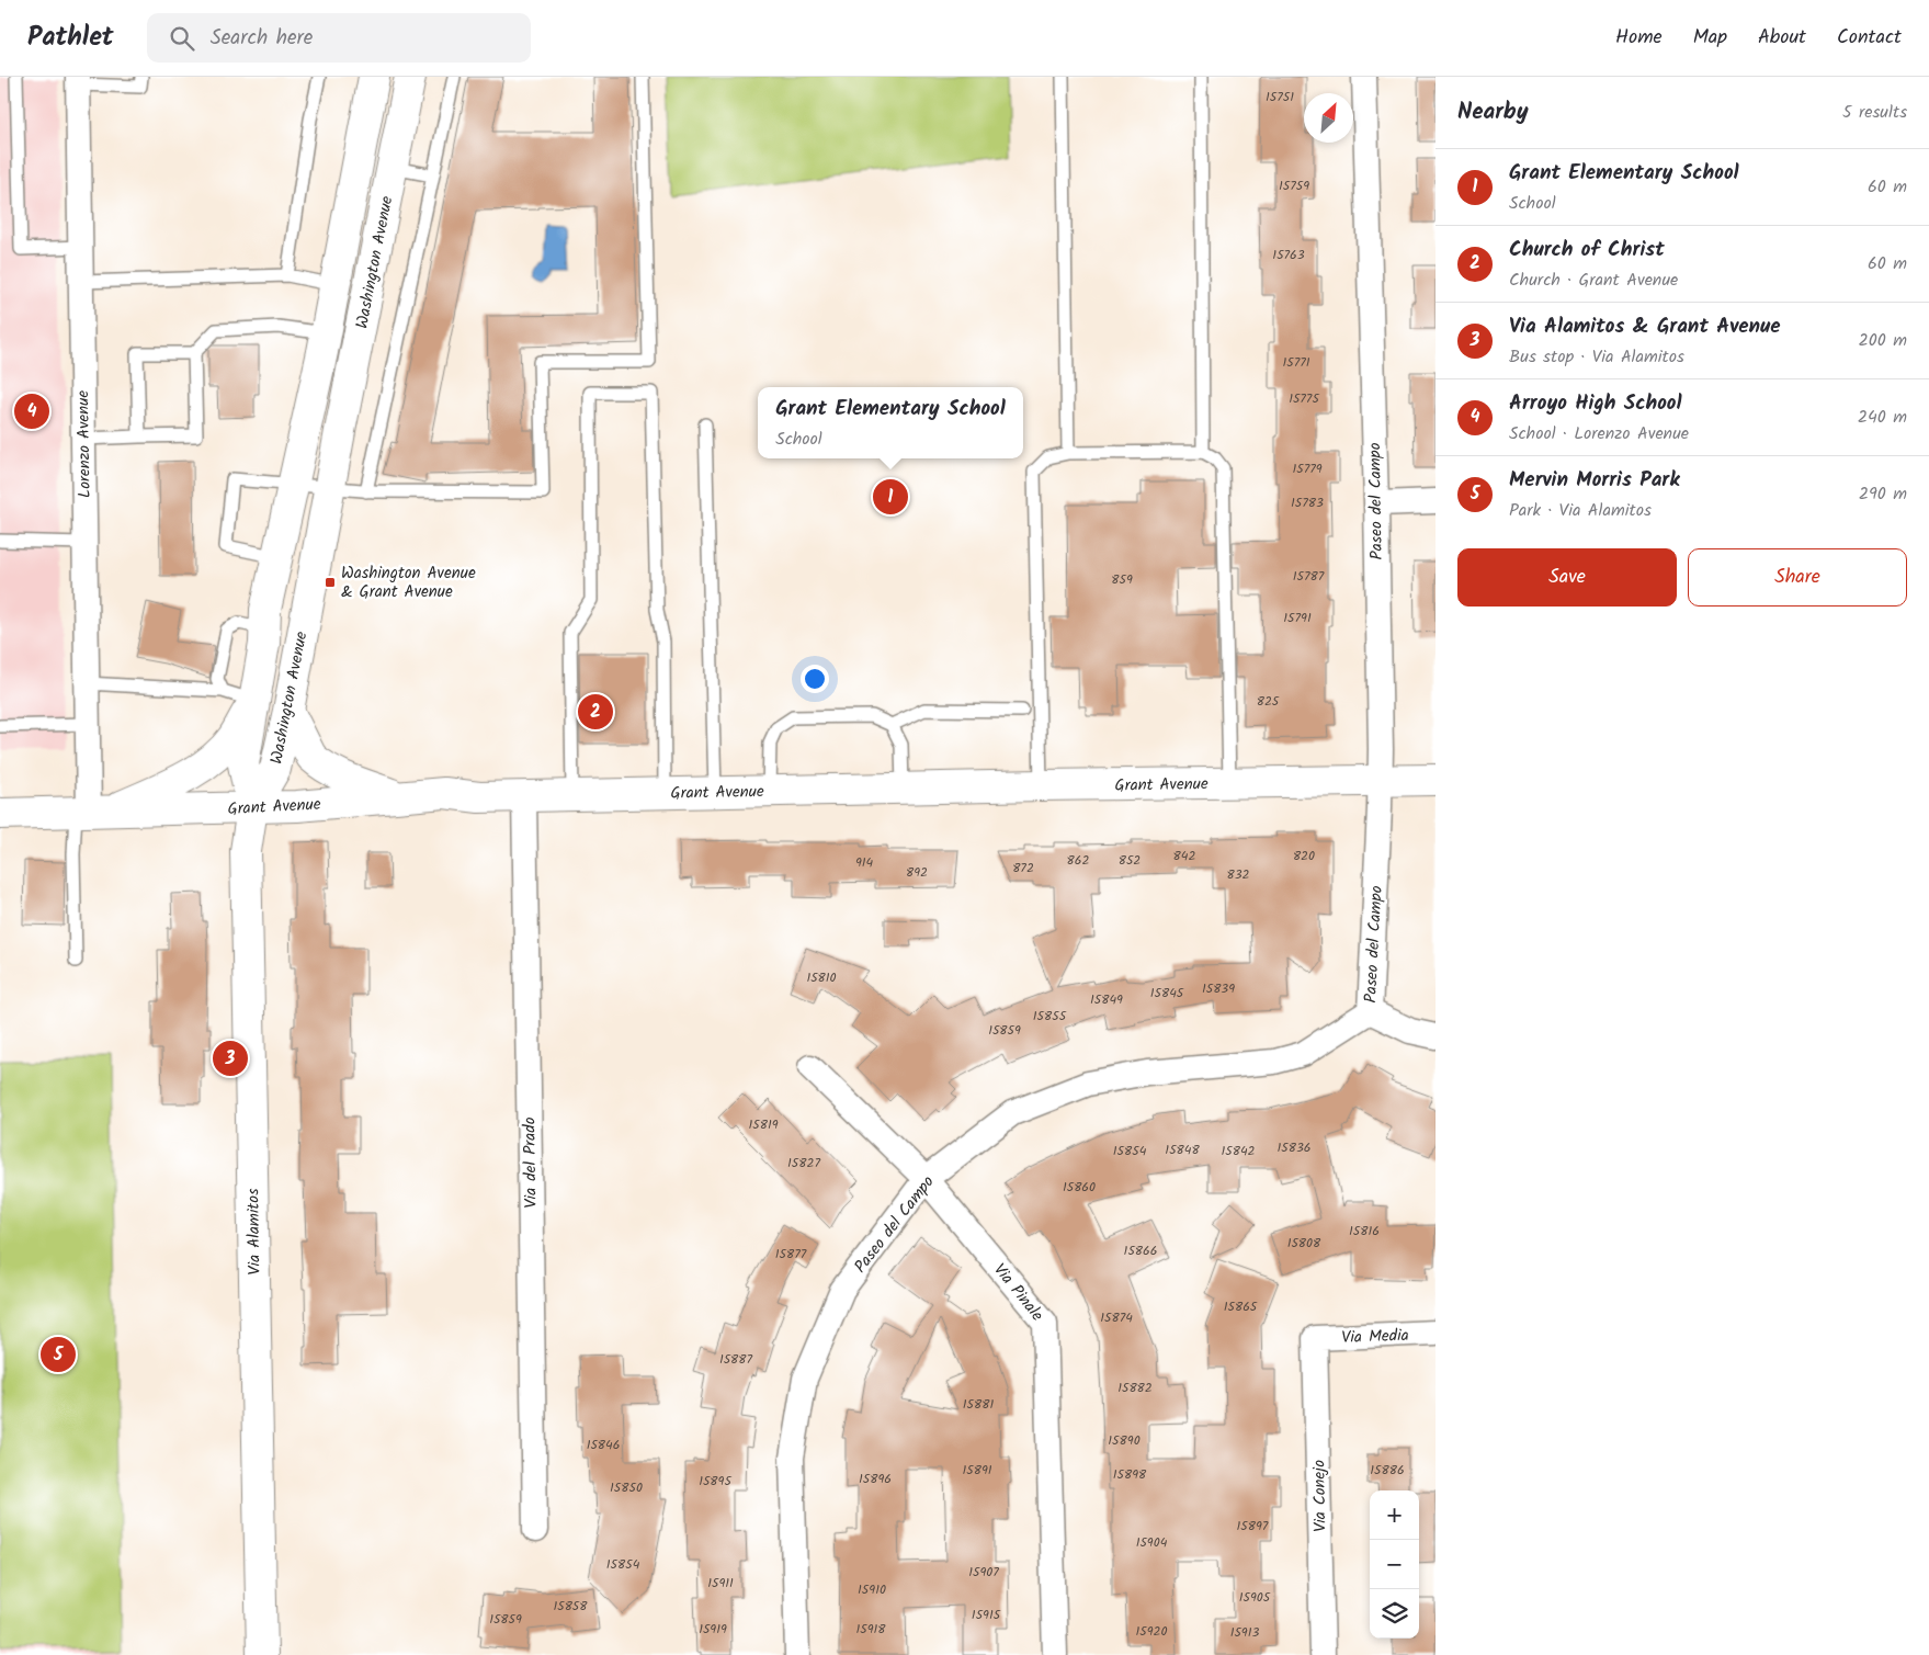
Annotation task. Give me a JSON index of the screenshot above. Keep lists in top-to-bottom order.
{
  "streets": {
    "main road": ["Washington Avenue", "Grant Avenue", "Via Alamitos"],
    "street": [
      "Lorenzo Avenue",
      "Paseo del Campo",
      "Via del Prado",
      "Via Pinale",
      "Via Media",
      "Via Conejo"
    ]
  },
  "crossings": [
    ["Washington Avenue", "Grant Avenue"],
    ["Washington Avenue", "Via Alamitos"],
    ["Lorenzo Avenue", "Grant Avenue"],
    ["Paseo del Campo", "Grant Avenue"],
    ["Paseo del Campo", "Via Pinale"],
    ["Grant Avenue", "Via del Prado"],
    ["Grant Avenue", "Via Alamitos"],
    ["Via Media", "Via Conejo"]
  ],
  "places": {
    "transit": ["Washington Avenue & Grant Avenue"]
  },
  "house_numbers": [
    "15751",
    "15759",
    "15763",
    "15771",
    "15775",
    "15779",
    "15783",
    "15787",
    "859",
    "15791",
    "825",
    "842",
    "820",
    "862",
    "852",
    "914",
    "872",
    "892",
    "832",
    "15810",
    "15839",
    "15845",
    "15849",
    "15855",
    "15859",
    "15819",
    "15836",
    "15848",
    "15854",
    "15842",
    "15827",
    "15860",
    "15816",
    "15808",
    "15866",
    "15877",
    "15865",
    "15874",
    "15887",
    "15882",
    "15881",
    "15890",
    "15846",
    "15891",
    "15886",
    "15898",
    "15896",
    "15895",
    "15850",
    "15897",
    "15904",
    "15854",
    "15907",
    "15911",
    "15910",
    "15905",
    "15858",
    "15915",
    "15859",
    "15919",
    "15918",
    "15920",
    "15913"
  ],
  "north": "top right",
  "page": {
    "header": "Pathlet",
    "search": "Search here",
    "nav": [
      "Home",
      "Map",
      "About",
      "Contact"
    ],
    "heading": ["Nearby", "5 results"],
    "list": [
      {
        "mark": "1",
        "name": "Grant Elementary School",
        "note": "School",
        "value": "60 m"
      },
      {
        "mark": "2",
        "name": "Church of Christ",
        "note": "Church · Grant Avenue",
        "value": "60 m"
      },
      {
        "mark": "3",
        "name": "Via Alamitos & Grant Avenue",
        "note": "Bus stop · Via Alamitos",
        "value": "200 m"
      },
      {
        "mark": "4",
        "name": "Arroyo High School",
        "note": "School · Lorenzo Avenue",
        "value": "240 m"
      },
      {
        "mark": "5",
        "name": "Mervin Morris Park",
        "note": "Park · Via Alamitos",
        "value": "290 m"
      }
    ],
    "popup": ["Grant Elementary School", "School"],
    "pins": [
      "4",
      "1",
      "2",
      "3",
      "5"
    ],
    "buttons": ["Save", "Share"],
    "map_buttons": ["+", "−"]
  }
}
